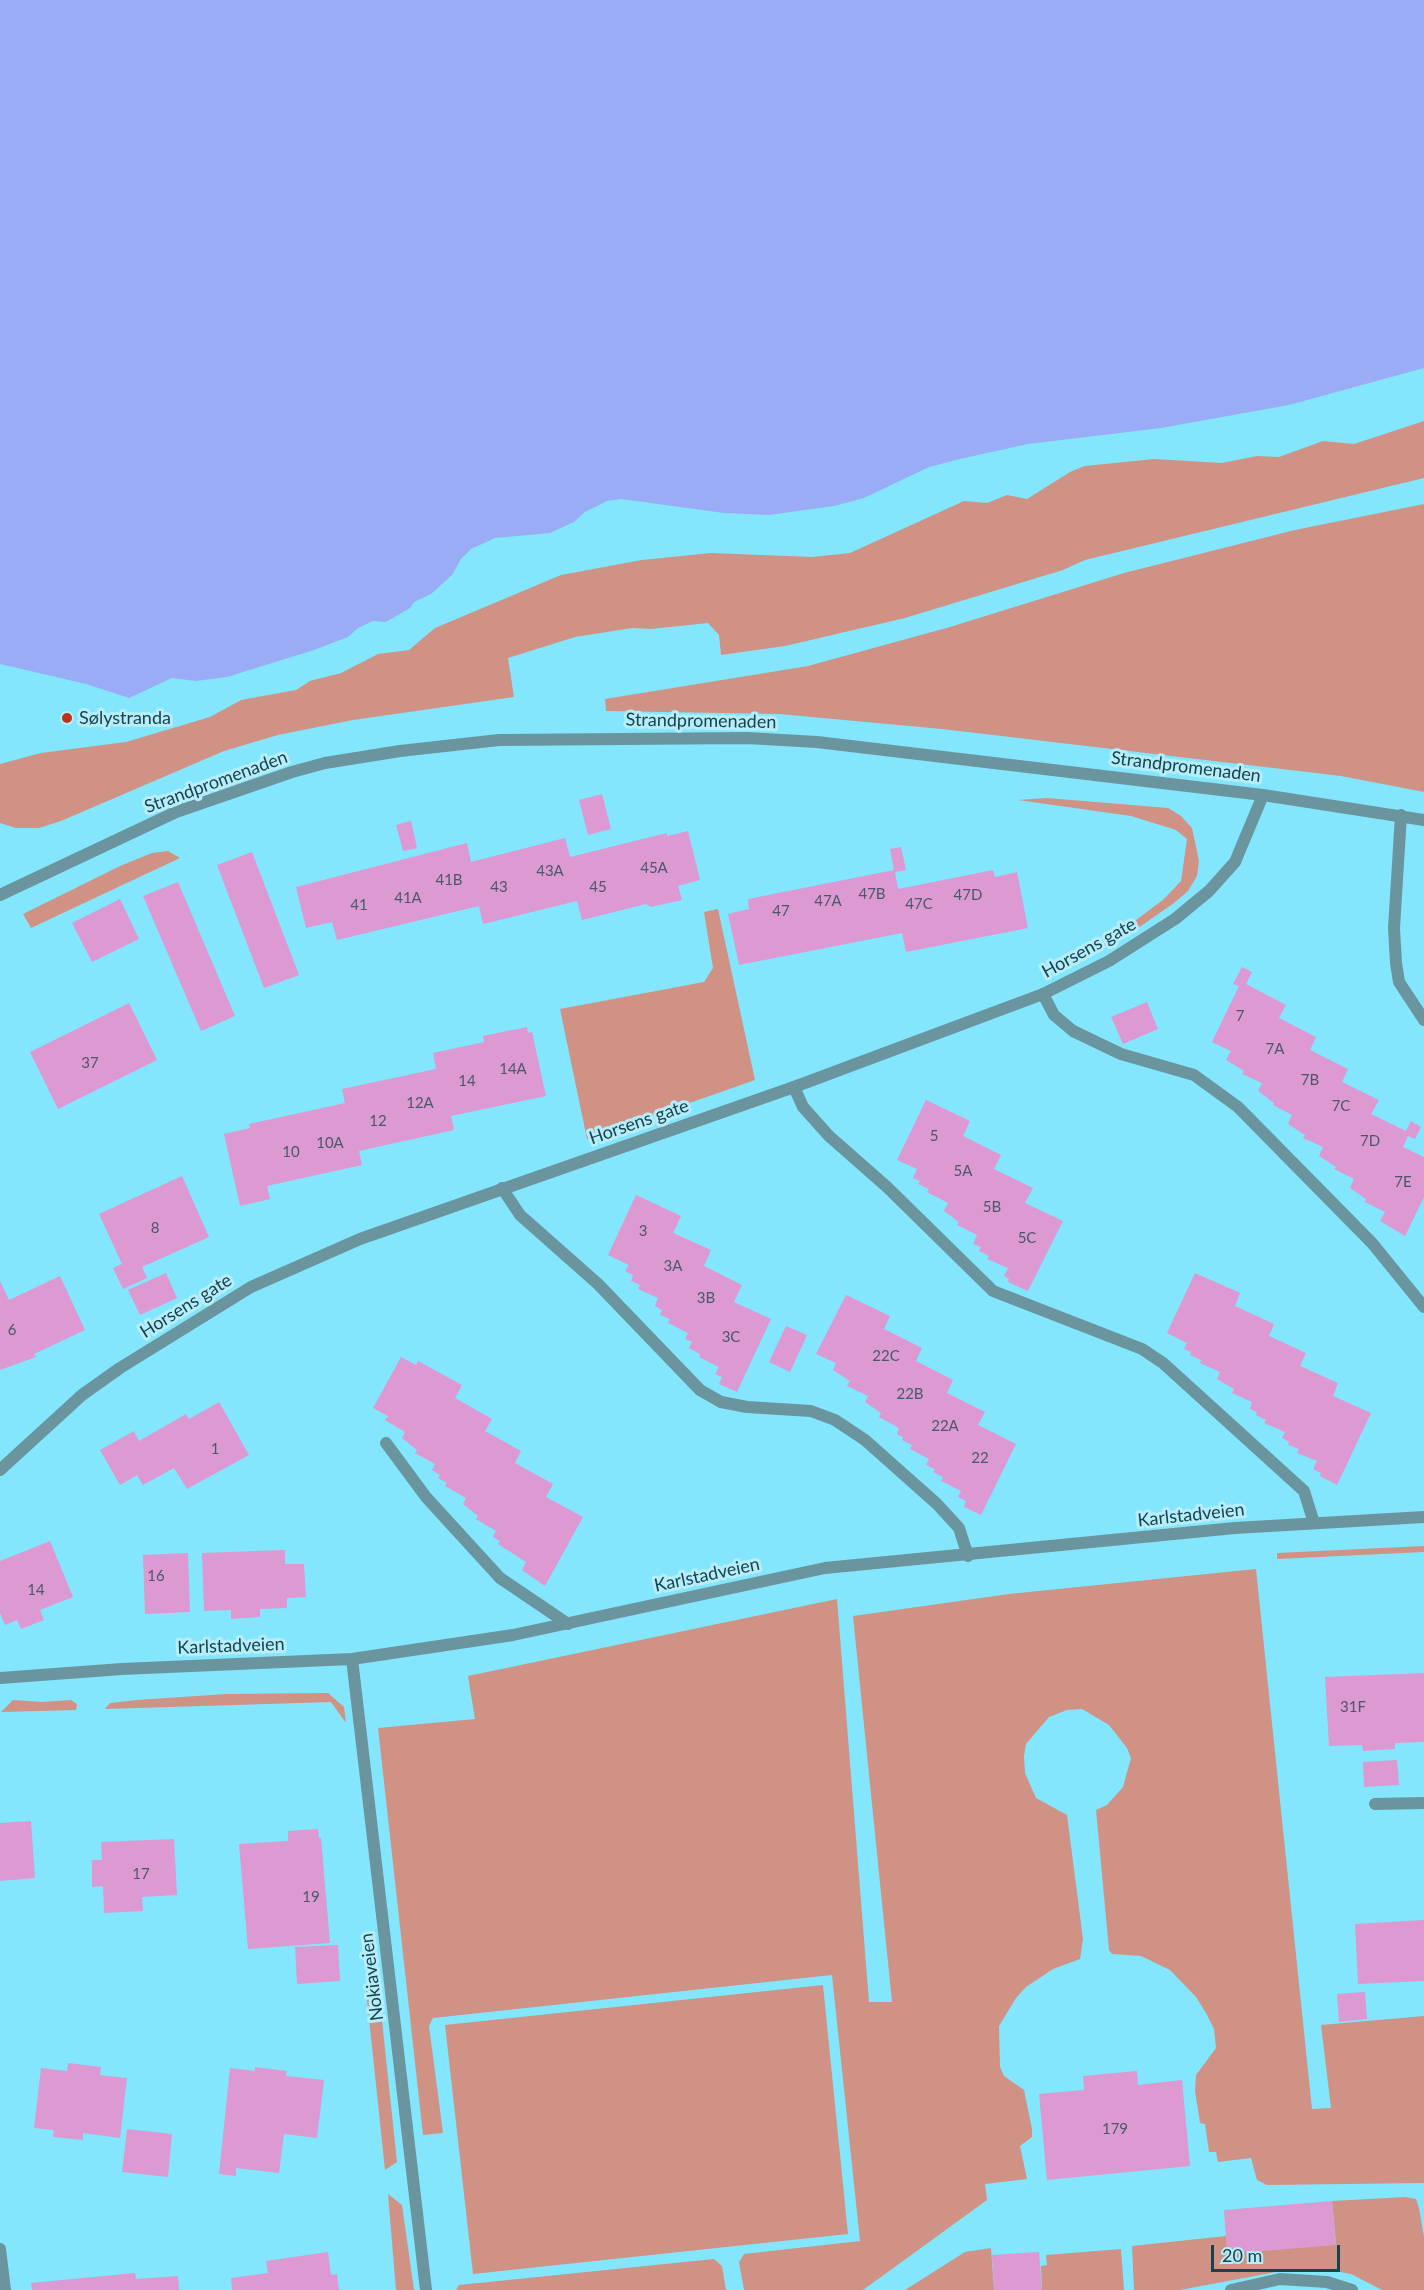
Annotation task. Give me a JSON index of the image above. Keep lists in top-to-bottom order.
{
  "streets": {
    "street": [
      "Strandpromenaden",
      "Horsens gate",
      "Karlstadveien",
      "Nokiaveien"
    ]
  },
  "crossings": [
    ["Strandpromenaden", "Horsens gate"],
    ["Karlstadveien", "Nokiaveien"]
  ],
  "places": ["Sølystranda"],
  "house_numbers": [
    "45A",
    "43A",
    "41B",
    "43",
    "45",
    "47B",
    "47D",
    "41A",
    "47A",
    "47C",
    "41",
    "47",
    "7",
    "7A",
    "37",
    "14A",
    "7B",
    "14",
    "12A",
    "7C",
    "12",
    "5",
    "7D",
    "10A",
    "10",
    "5A",
    "7E",
    "5B",
    "8",
    "3",
    "5C",
    "3A",
    "3B",
    "6",
    "3C",
    "22C",
    "22B",
    "22A",
    "1",
    "22",
    "16",
    "14",
    "31F",
    "17",
    "19",
    "179"
  ],
  "scale_bar": "20 m"
}
